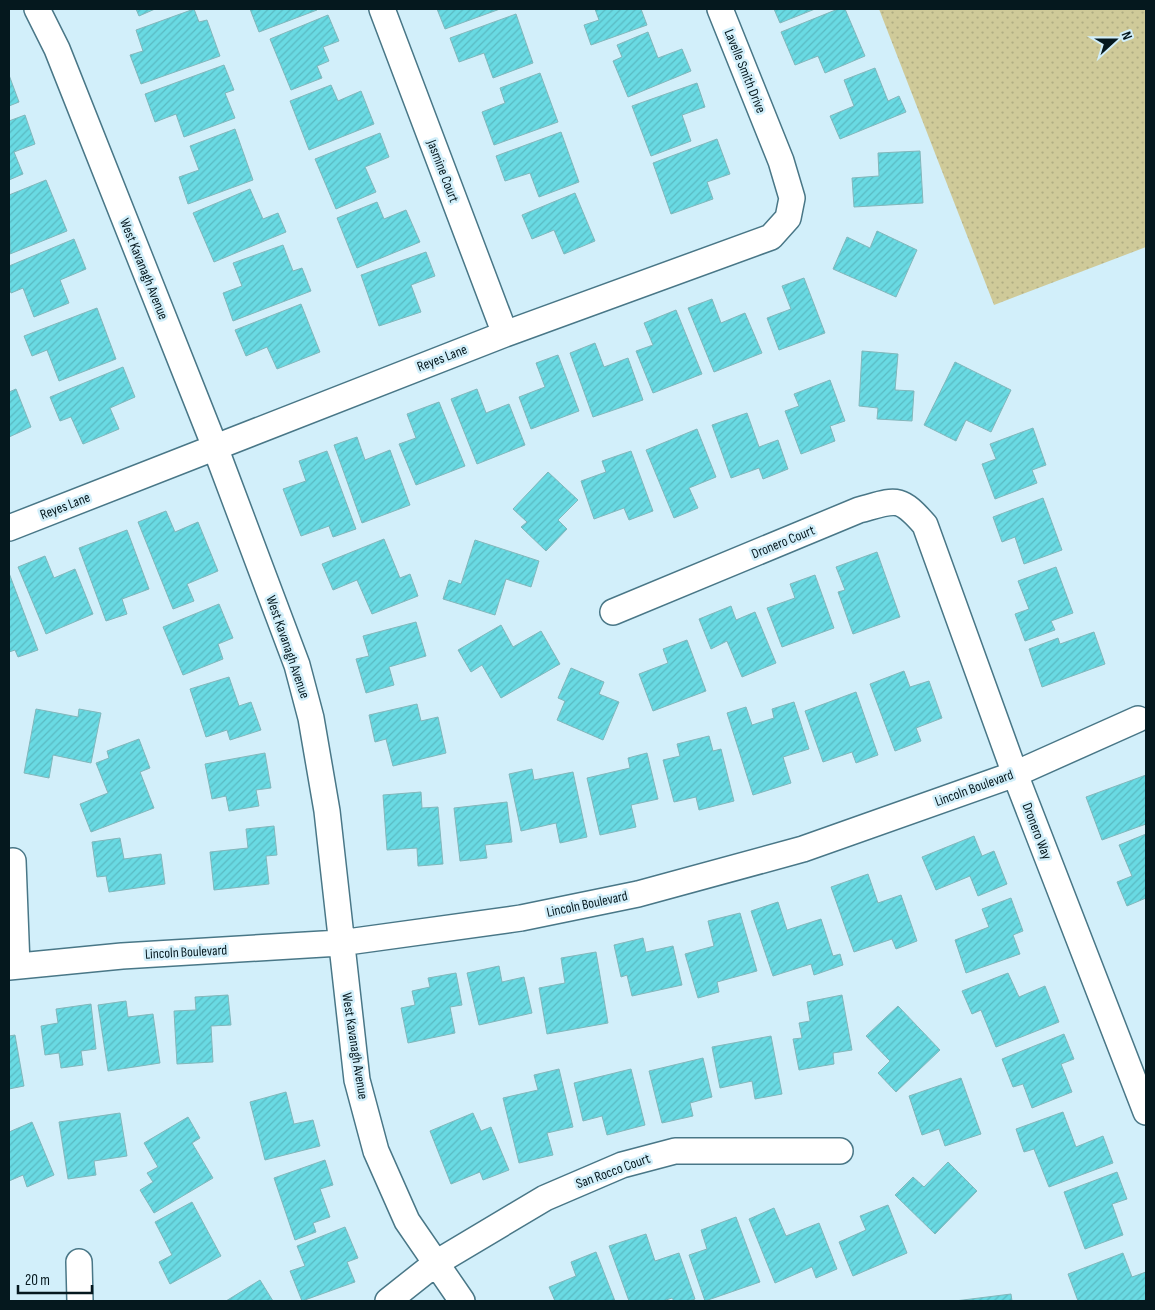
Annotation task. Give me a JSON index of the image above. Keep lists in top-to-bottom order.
{
  "streets": {
    "street": [
      "Lavelle Smith Drive",
      "Jasmine Court",
      "West Kavanagh Avenue",
      "Reyes Lane",
      "Dronero Court",
      "Lincoln Boulevard",
      "Dronero Way",
      "San Rocco Court"
    ]
  },
  "crossings": [
    ["Lavelle Smith Drive", "Reyes Lane"],
    ["Jasmine Court", "Reyes Lane"],
    ["West Kavanagh Avenue", "Reyes Lane"],
    ["West Kavanagh Avenue", "Lincoln Boulevard"],
    ["West Kavanagh Avenue", "San Rocco Court"],
    ["Dronero Court", "Dronero Way"],
    ["Lincoln Boulevard", "Dronero Way"]
  ],
  "scale_bar": "20 m",
  "north": "right"
}
